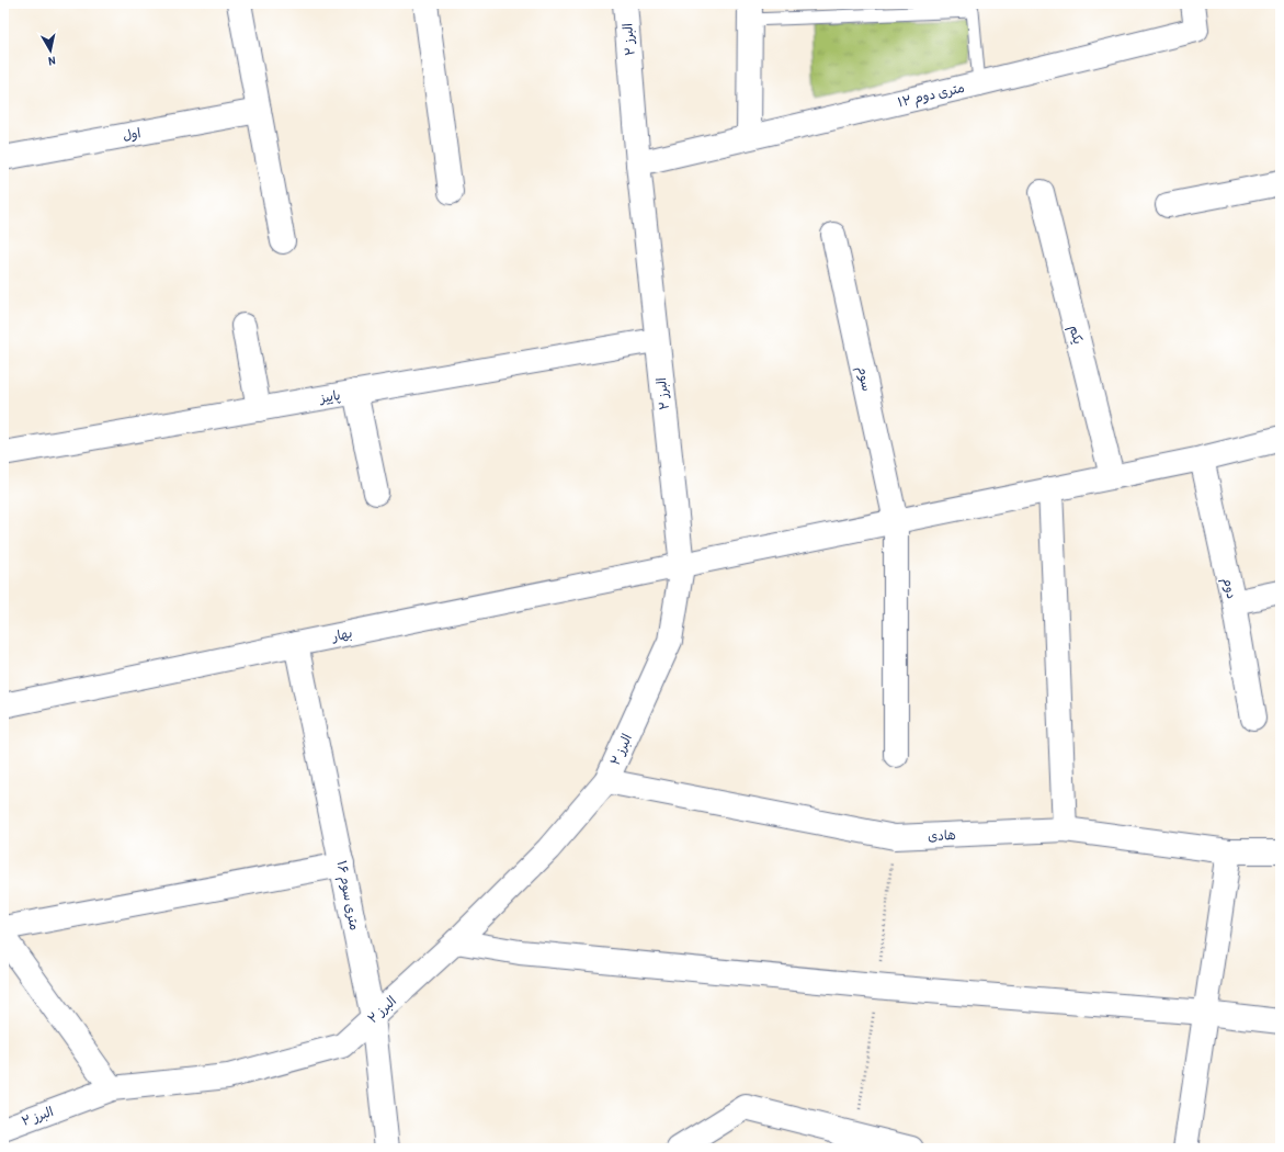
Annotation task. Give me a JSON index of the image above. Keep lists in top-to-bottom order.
{
  "streets": {
    "street": [
      "البرز ۲",
      "۱۲ متری دوم",
      "اول",
      "یکم",
      "سوم",
      "پاییز",
      "دوم",
      "بهار",
      "هادی",
      "۱۶ متری سوم"
    ]
  },
  "crossings": [
    ["البرز ۲", "۱۲ متری دوم"],
    ["البرز ۲", "پاییز"],
    ["البرز ۲", "بهار"],
    ["البرز ۲", "هادی"],
    ["البرز ۲", "۱۶ متری سوم"],
    ["یکم", "بهار"],
    ["سوم", "بهار"],
    ["دوم", "بهار"],
    ["بهار", "۱۶ متری سوم"]
  ],
  "north": "bottom"
}
